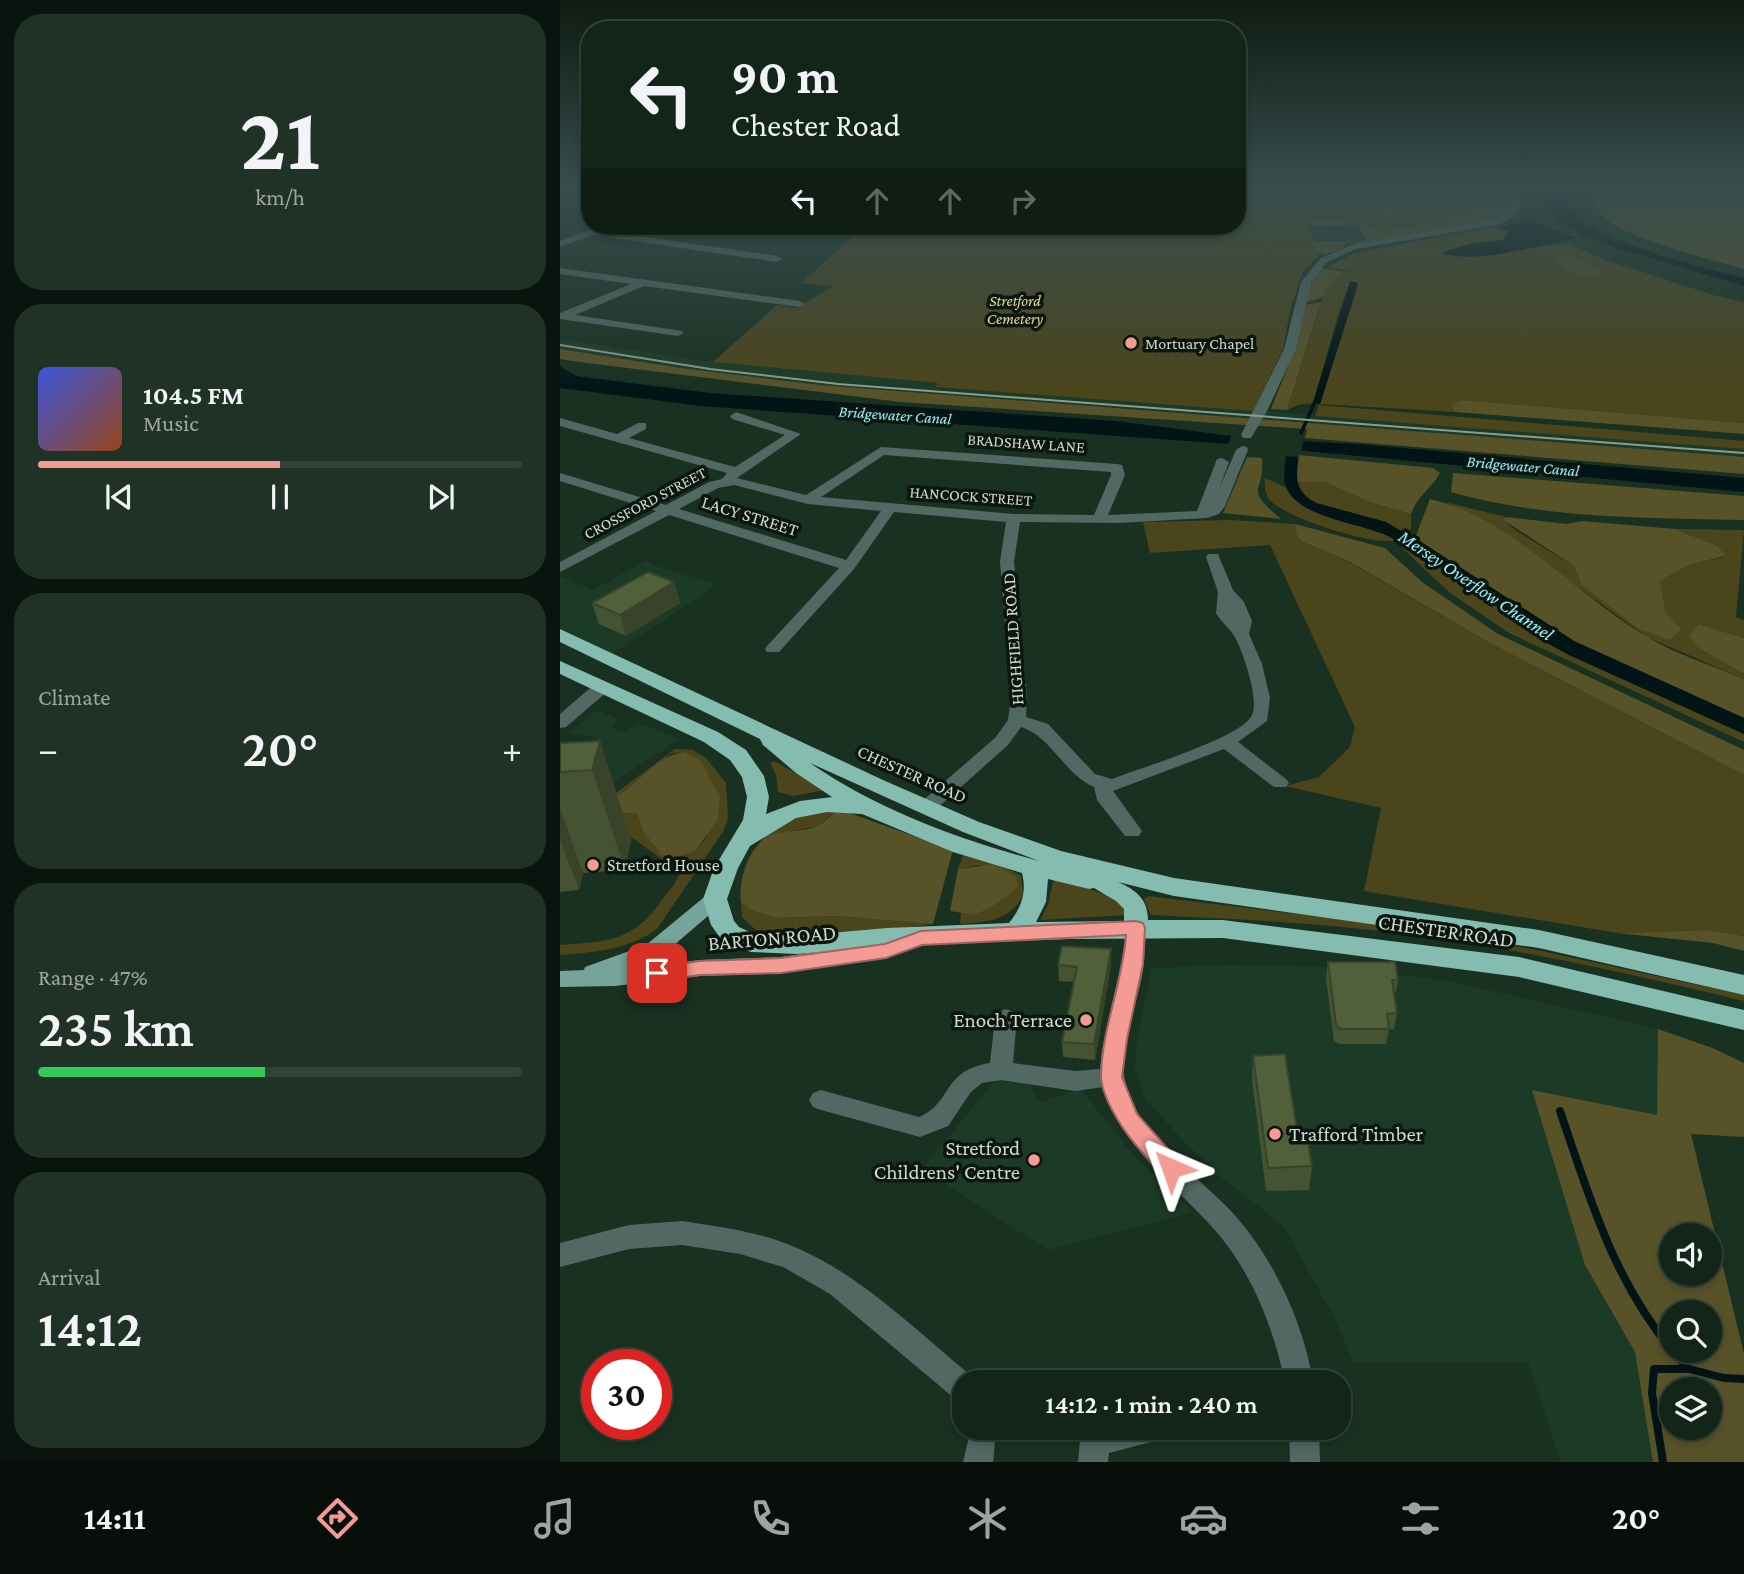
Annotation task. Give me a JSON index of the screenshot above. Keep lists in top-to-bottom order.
{
  "streets": {
    "highway": ["CHESTER ROAD"],
    "main road": ["BARTON ROAD"],
    "street": [
      "BRADSHAW LANE",
      "HANCOCK STREET",
      "CROSSFORD STREET",
      "LACY STREET",
      "HIGHFIELD ROAD"
    ]
  },
  "crossings": [
    ["BRADSHAW LANE", "HANCOCK STREET"],
    ["HANCOCK STREET", "CROSSFORD STREET"],
    ["HANCOCK STREET", "HIGHFIELD ROAD"],
    ["CROSSFORD STREET", "LACY STREET"],
    ["CHESTER ROAD", "BARTON ROAD"]
  ],
  "water": ["Bridgewater Canal", "Mersey Overflow Channel"],
  "parks": ["Stretford Cemetery"],
  "places": [
    "Mortuary Chapel",
    "Stretford House",
    "Enoch Terrace",
    "Trafford Timber",
    "Stretford Childrens' Centre"
  ],
  "page": {
    "tile": [
      ["21", "km/h"],
      "Climate",
      ["Range · 47%", "235 km"],
      ["Arrival", "14:12"]
    ],
    "turn": ["90 m", "Chester Road"],
    "song": ["104.5 FM", "Music"],
    "heat": ["−", "20°", "+"],
    "limit": "30",
    "trip": "14:12 · 1 min · 240 m",
    "tabs": ["14:11", "20°"]
  }
}
